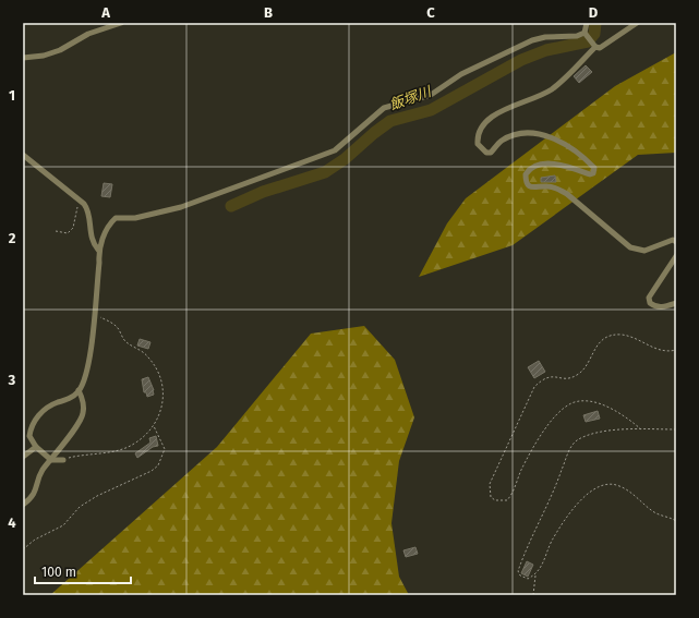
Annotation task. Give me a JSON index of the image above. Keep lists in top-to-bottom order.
{
  "water": ["飯塚川"],
  "scale_bar": "100 m",
  "grid": {
    "columns": [
      "A",
      "B",
      "C",
      "D"
    ],
    "rows": [
      "1",
      "2",
      "3",
      "4"
    ]
  }
}
